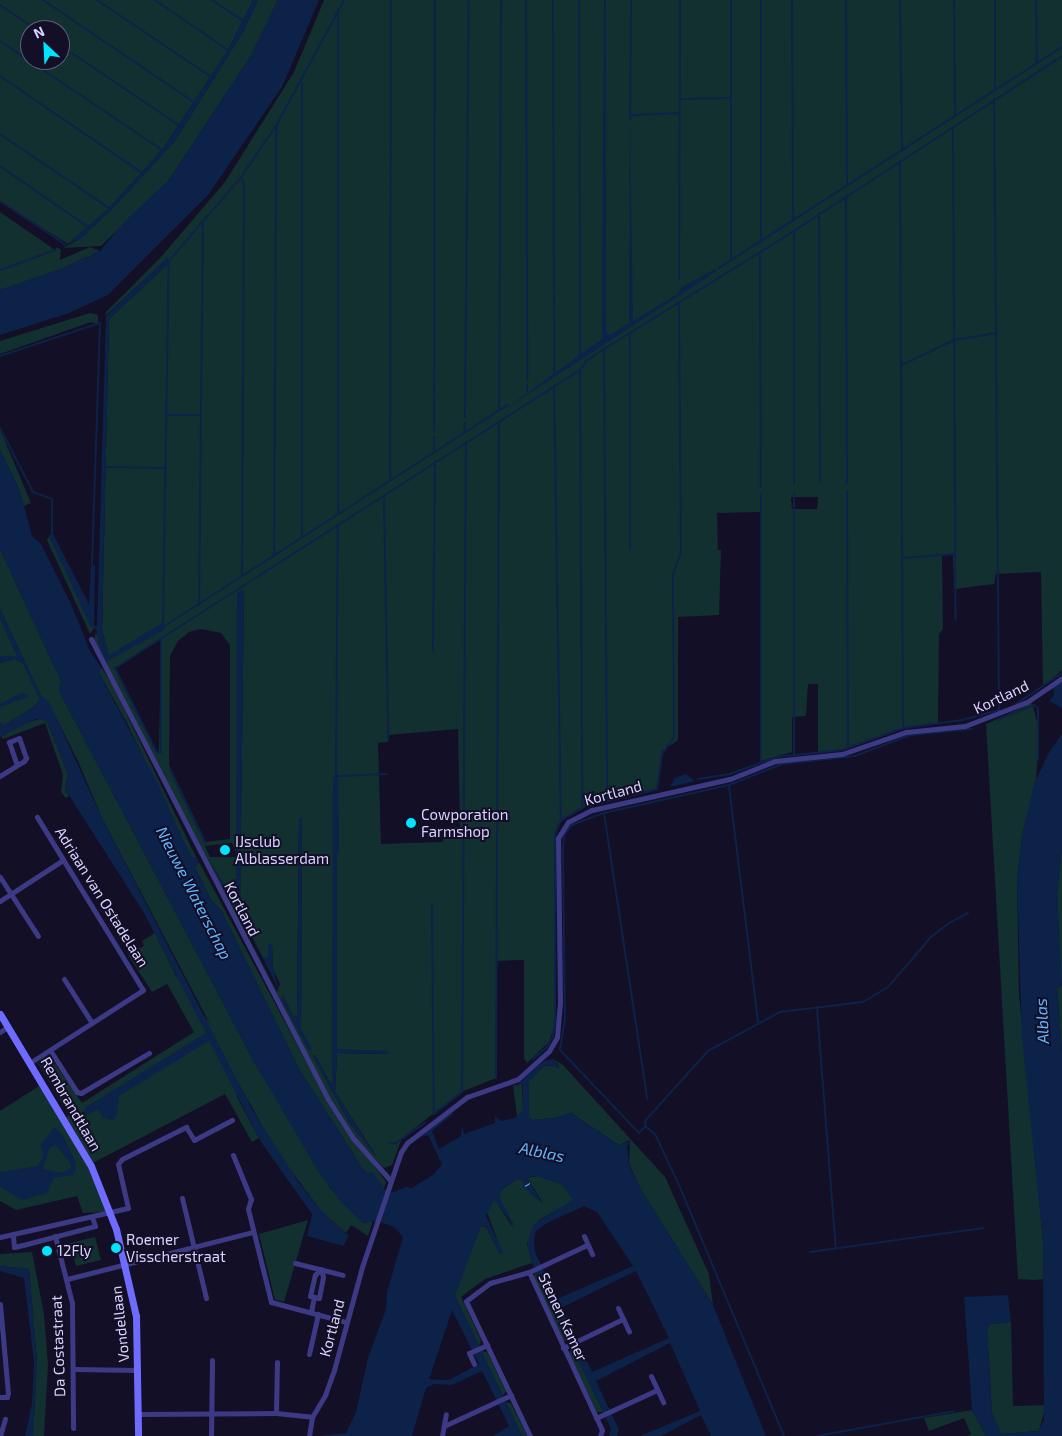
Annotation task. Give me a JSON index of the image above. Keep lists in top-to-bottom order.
{
  "streets": {
    "street": [
      "Kortland",
      "Adriaan van Ostadelaan",
      "Rembrandtlaan",
      "Stenen Kamer",
      "Vondellaan",
      "Da Costastraat"
    ]
  },
  "crossings": [
    ["Rembrandtlaan", "Vondellaan"]
  ],
  "water": ["Nieuwe Waterschap", "Alblas"],
  "places": [
    "Cowporation Farmshop",
    "IJsclub Alblasserdam",
    "Roemer Visscherstraat",
    "12Fly"
  ],
  "north": "top left"
}
